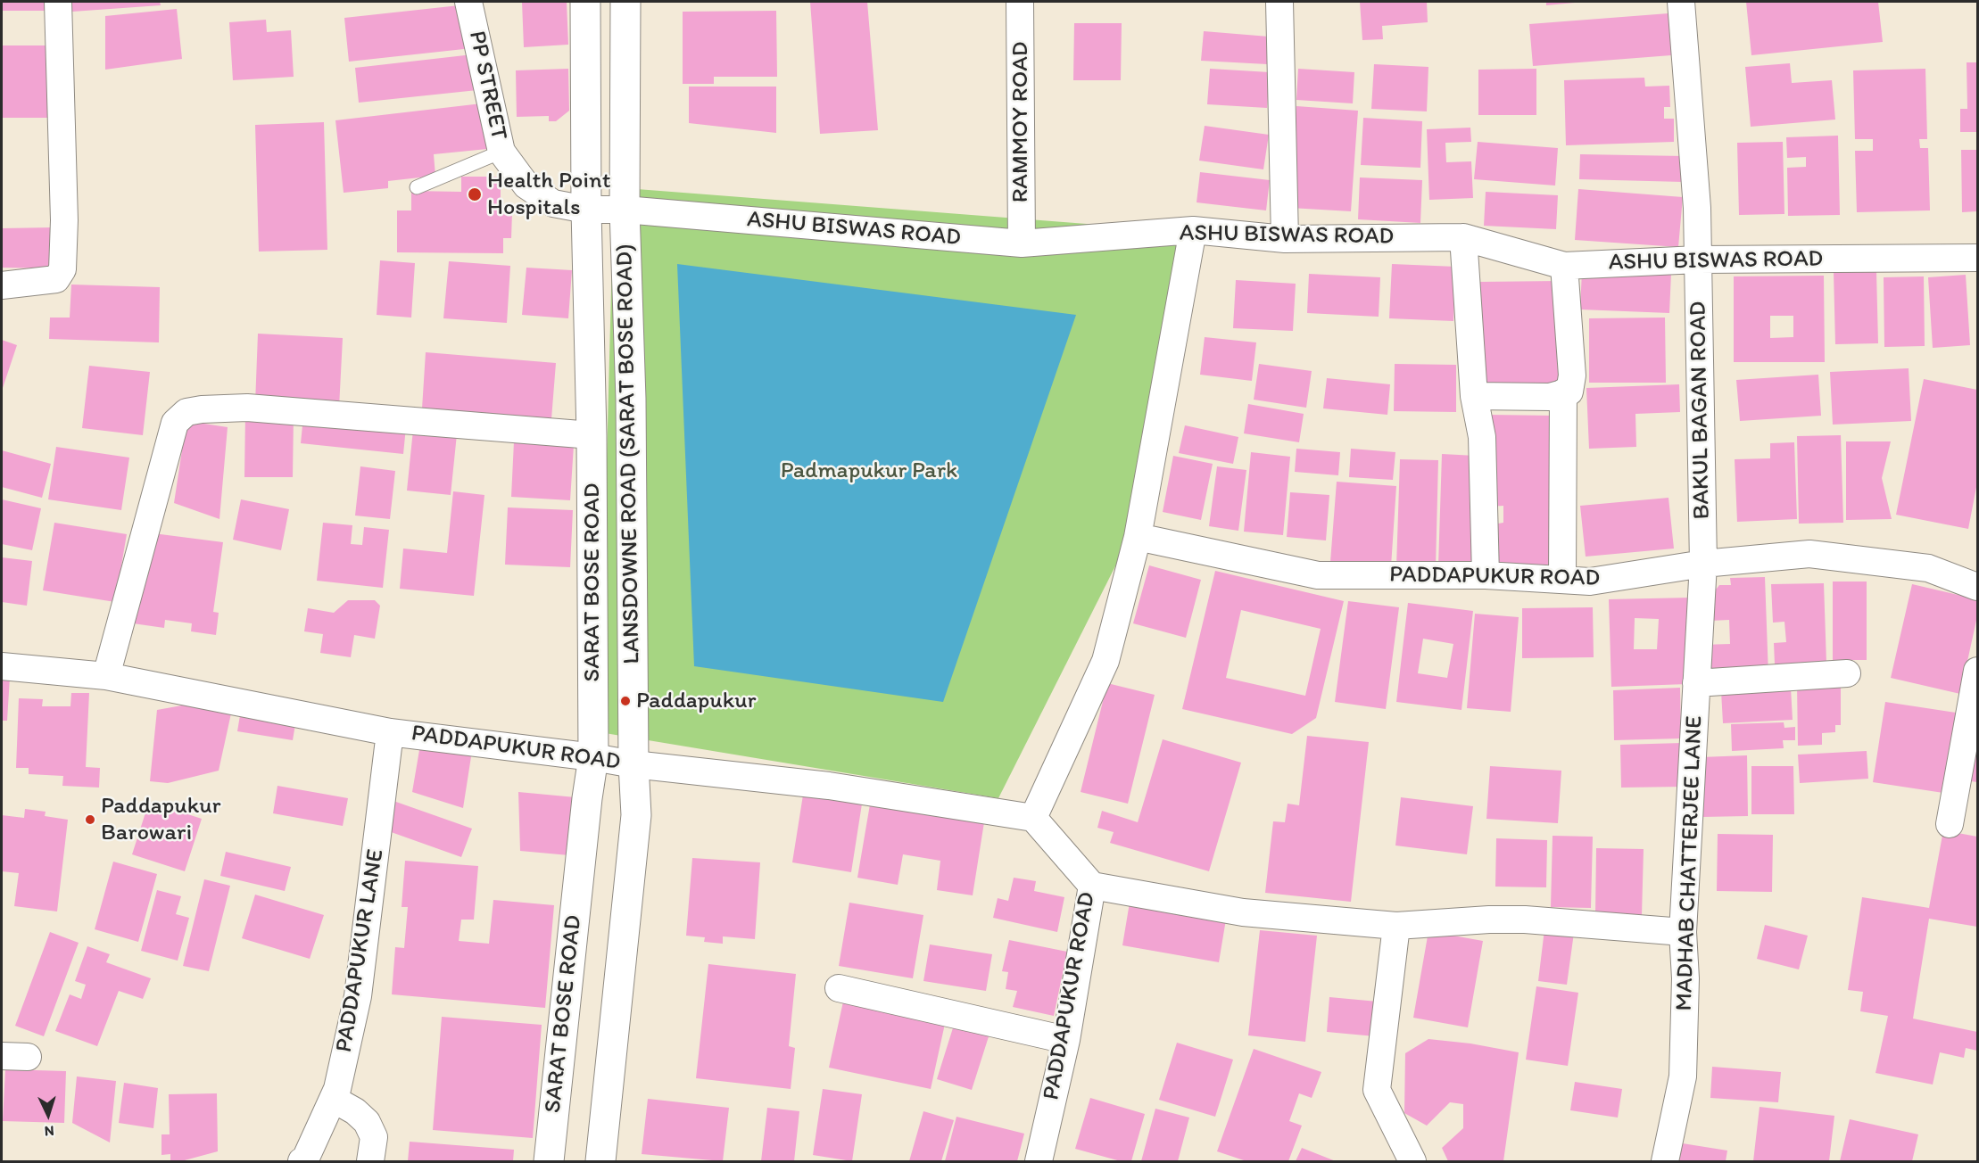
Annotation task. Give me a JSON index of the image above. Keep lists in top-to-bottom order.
{
  "streets": {
    "main road": ["LANSDOWNE ROAD (SARAT BOSE ROAD)", "SARAT BOSE ROAD"],
    "street": [
      "PP STREET",
      "RAMMOY ROAD",
      "ASHU BISWAS ROAD",
      "BAKUL BAGAN ROAD",
      "PADDAPUKUR ROAD",
      "MADHAB CHATTERJEE LANE",
      "PADDAPUKUR LANE"
    ]
  },
  "crossings": [
    ["PP STREET", "ASHU BISWAS ROAD"],
    ["PP STREET", "LANSDOWNE ROAD (SARAT BOSE ROAD)"],
    ["PP STREET", "SARAT BOSE ROAD"],
    ["RAMMOY ROAD", "ASHU BISWAS ROAD"],
    ["ASHU BISWAS ROAD", "BAKUL BAGAN ROAD"],
    ["ASHU BISWAS ROAD", "LANSDOWNE ROAD (SARAT BOSE ROAD)"],
    ["BAKUL BAGAN ROAD", "PADDAPUKUR ROAD"],
    ["BAKUL BAGAN ROAD", "MADHAB CHATTERJEE LANE"],
    ["LANSDOWNE ROAD (SARAT BOSE ROAD)", "PADDAPUKUR ROAD"],
    ["PADDAPUKUR ROAD", "SARAT BOSE ROAD"],
    ["PADDAPUKUR ROAD", "MADHAB CHATTERJEE LANE"],
    ["PADDAPUKUR ROAD", "PADDAPUKUR LANE"]
  ],
  "parks": ["Padmapukur Park"],
  "places": ["Health Point Hospitals", "Paddapukur", "Paddapukur Barowari"],
  "north": "bottom"
}
